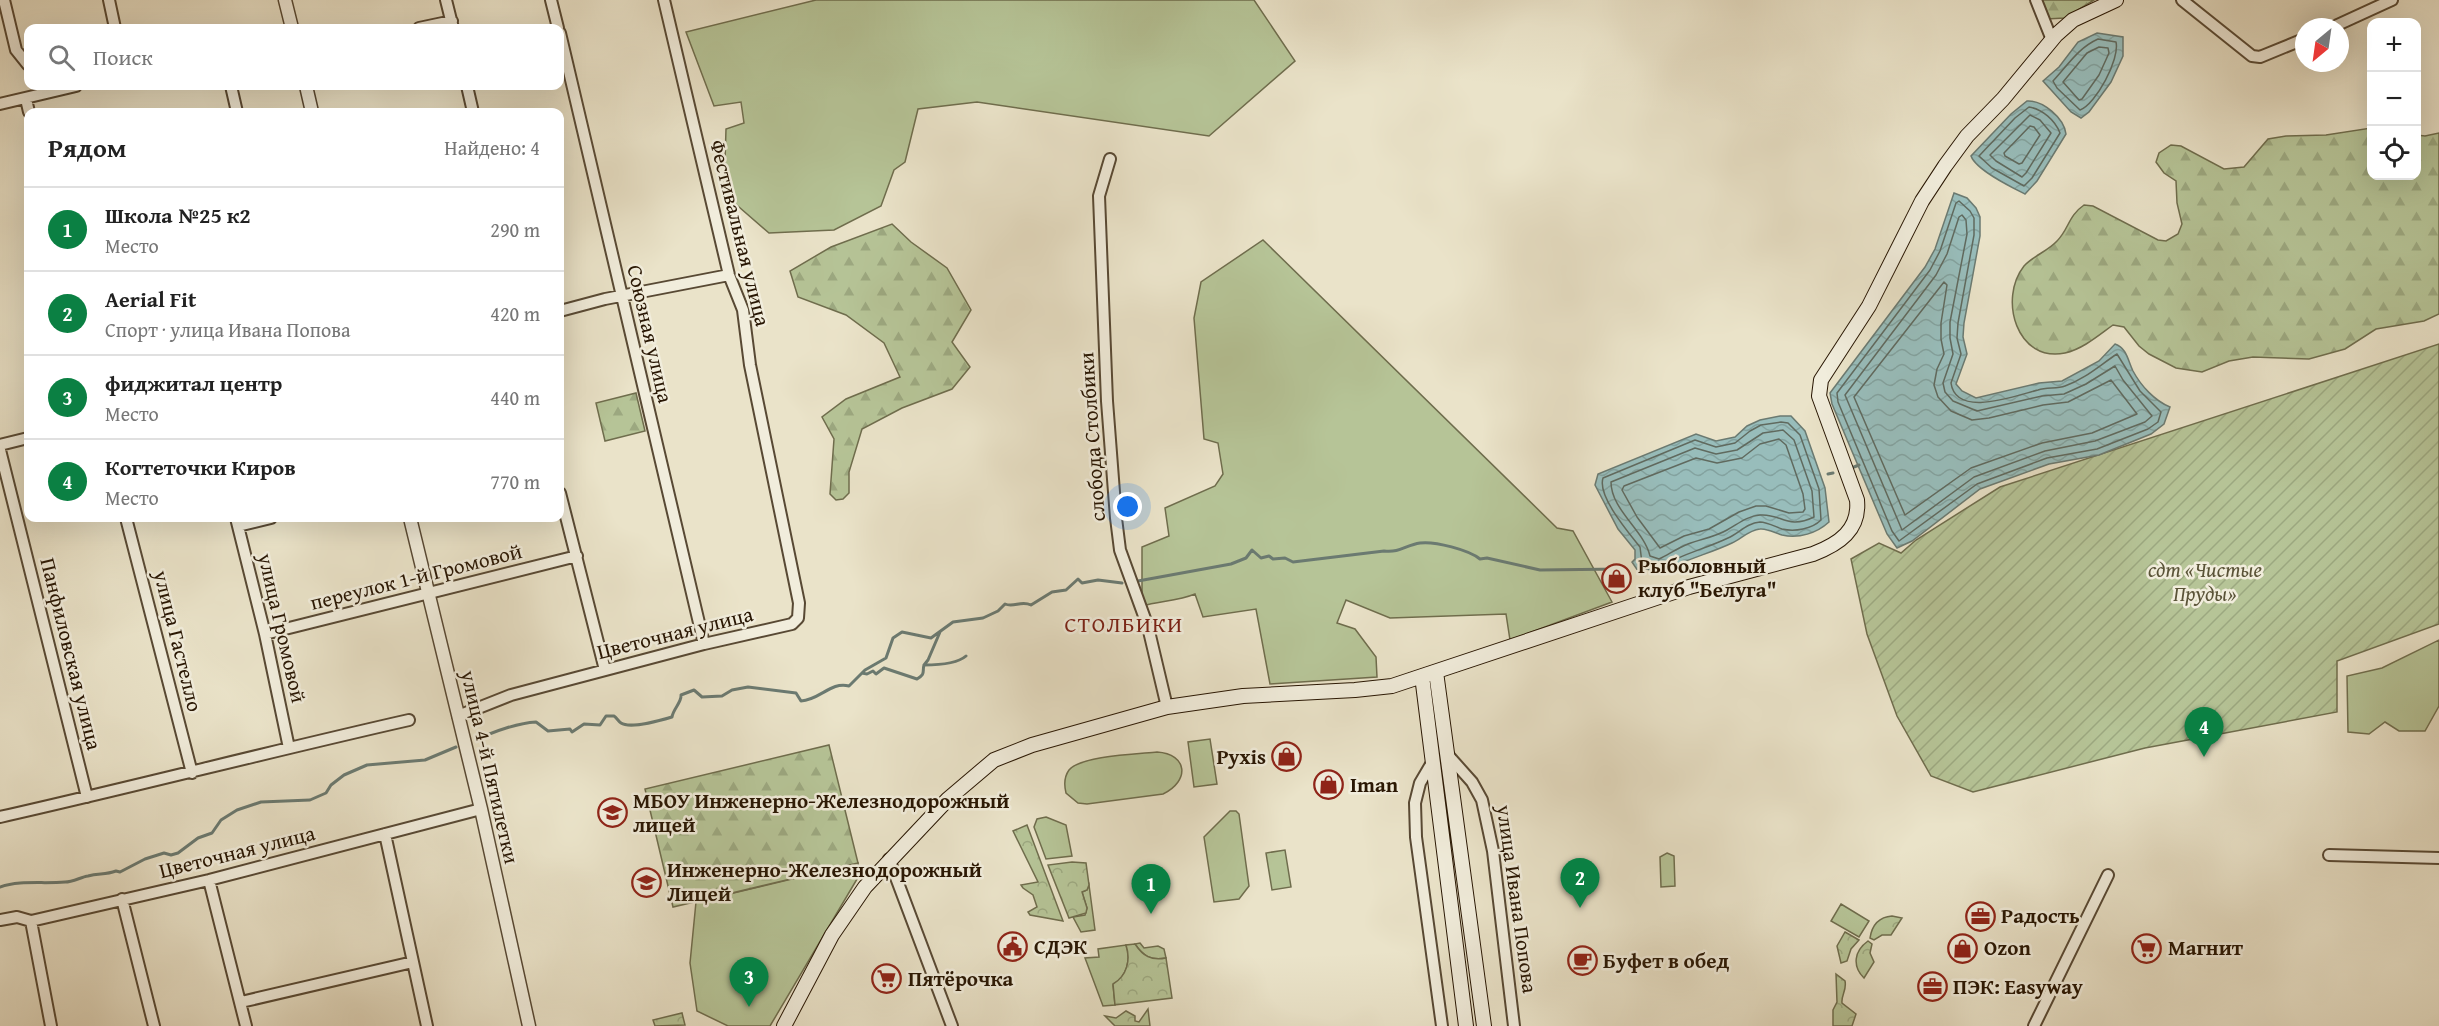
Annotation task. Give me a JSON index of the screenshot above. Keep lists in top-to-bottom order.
{
  "streets": {
    "street": [
      "Фестивальная улица",
      "Союзная улица",
      "слобода Столбики",
      "переулок 1-й Громовой",
      "улица Громовой",
      "Цветочная улица",
      "улица Гастелло",
      "Панфиловская улица",
      "улица 4-й Пятилетки",
      "улица Ивана Попова"
    ]
  },
  "crossings": [
    ["Фестивальная улица", "Цветочная улица"],
    ["Союзная улица", "Цветочная улица"],
    ["переулок 1-й Громовой", "улица Громовой"],
    ["переулок 1-й Громовой", "улица 4-й Пятилетки"],
    ["Цветочная улица", "улица 4-й Пятилетки"]
  ],
  "districts": ["СТОЛБИКИ"],
  "parks": ["сдт «Чистые Пруды»"],
  "places": {
    "shop": [
      "Рыболовный клуб \"Белуга\"",
      "Pyxis",
      "Iman",
      "Ozon"
    ],
    "school or university": ["МБОУ Инженерно-Железнодорожный лицей", "Инженерно-Железнодорожный Лицей"],
    "office": ["Радость", "ПЭК: Easyway"],
    "public building": ["СДЭК"],
    "supermarket": ["Магнит", "Пятёрочка"],
    "cafe": ["Буфет в обед"]
  },
  "north": "bottom left",
  "page": {
    "map_buttons": ["+", "−"],
    "search": "Поиск",
    "heading": ["Рядом", "Найдено: 4"],
    "list": [
      {
        "mark": "1",
        "name": "Школа №25 к2",
        "note": "Место",
        "value": "290 m"
      },
      {
        "mark": "2",
        "name": "Aerial Fit",
        "note": "Спорт · улица Ивана Попова",
        "value": "420 m"
      },
      {
        "mark": "3",
        "name": "фиджитал центр",
        "note": "Место",
        "value": "440 m"
      },
      {
        "mark": "4",
        "name": "Когтеточки Киров",
        "note": "Место",
        "value": "770 m"
      }
    ],
    "pins": [
      "4",
      "2",
      "1",
      "3"
    ]
  }
}
